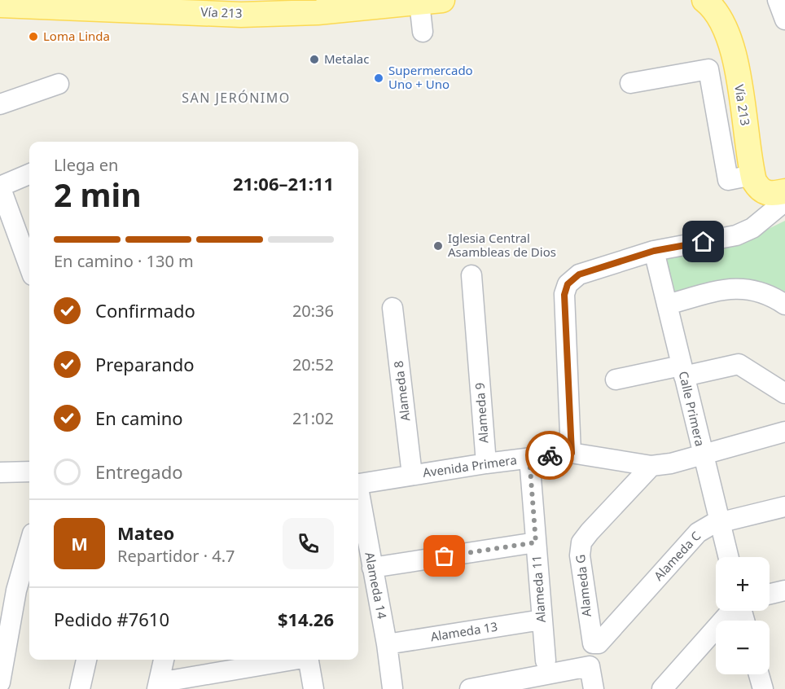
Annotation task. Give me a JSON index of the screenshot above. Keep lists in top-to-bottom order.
{
  "streets": {
    "main road": ["Vía 213"],
    "street": [
      "Alameda 8",
      "Calle Primera",
      "Alameda 9",
      "Avenida Primera",
      "Alameda C",
      "Alameda 14",
      "Alameda G",
      "Alameda 11",
      "Alameda 13"
    ]
  },
  "crossings": [
    ["Alameda 8", "Avenida Primera"],
    ["Calle Primera", "Avenida Primera"],
    ["Calle Primera", "Alameda C"],
    ["Alameda 9", "Avenida Primera"],
    ["Avenida Primera", "Alameda G"],
    ["Avenida Primera", "Alameda 11"],
    ["Alameda C", "Alameda G"],
    ["Alameda 14", "Alameda 13"],
    ["Alameda 11", "Alameda 13"]
  ],
  "districts": ["SAN JERÓNIMO"],
  "places": [
    "Loma Linda",
    "Metalac",
    "Supermercado Uno + Uno",
    "Iglesia Central Asambleas de Dios"
  ],
  "page": {
    "heading": ["2 min", "Llega en", "21:06–21:11"],
    "panel": [
      "Mateo",
      "Repartidor · 4.7",
      "Pedido #7610",
      "$14.26"
    ],
    "bar": "En camino · 130 m",
    "list": [
      ["Confirmado", "20:36"],
      ["Preparando", "20:52"],
      ["En camino", "21:02"],
      "Entregado"
    ],
    "round": "M",
    "map_buttons": ["+", "−"]
  }
}
